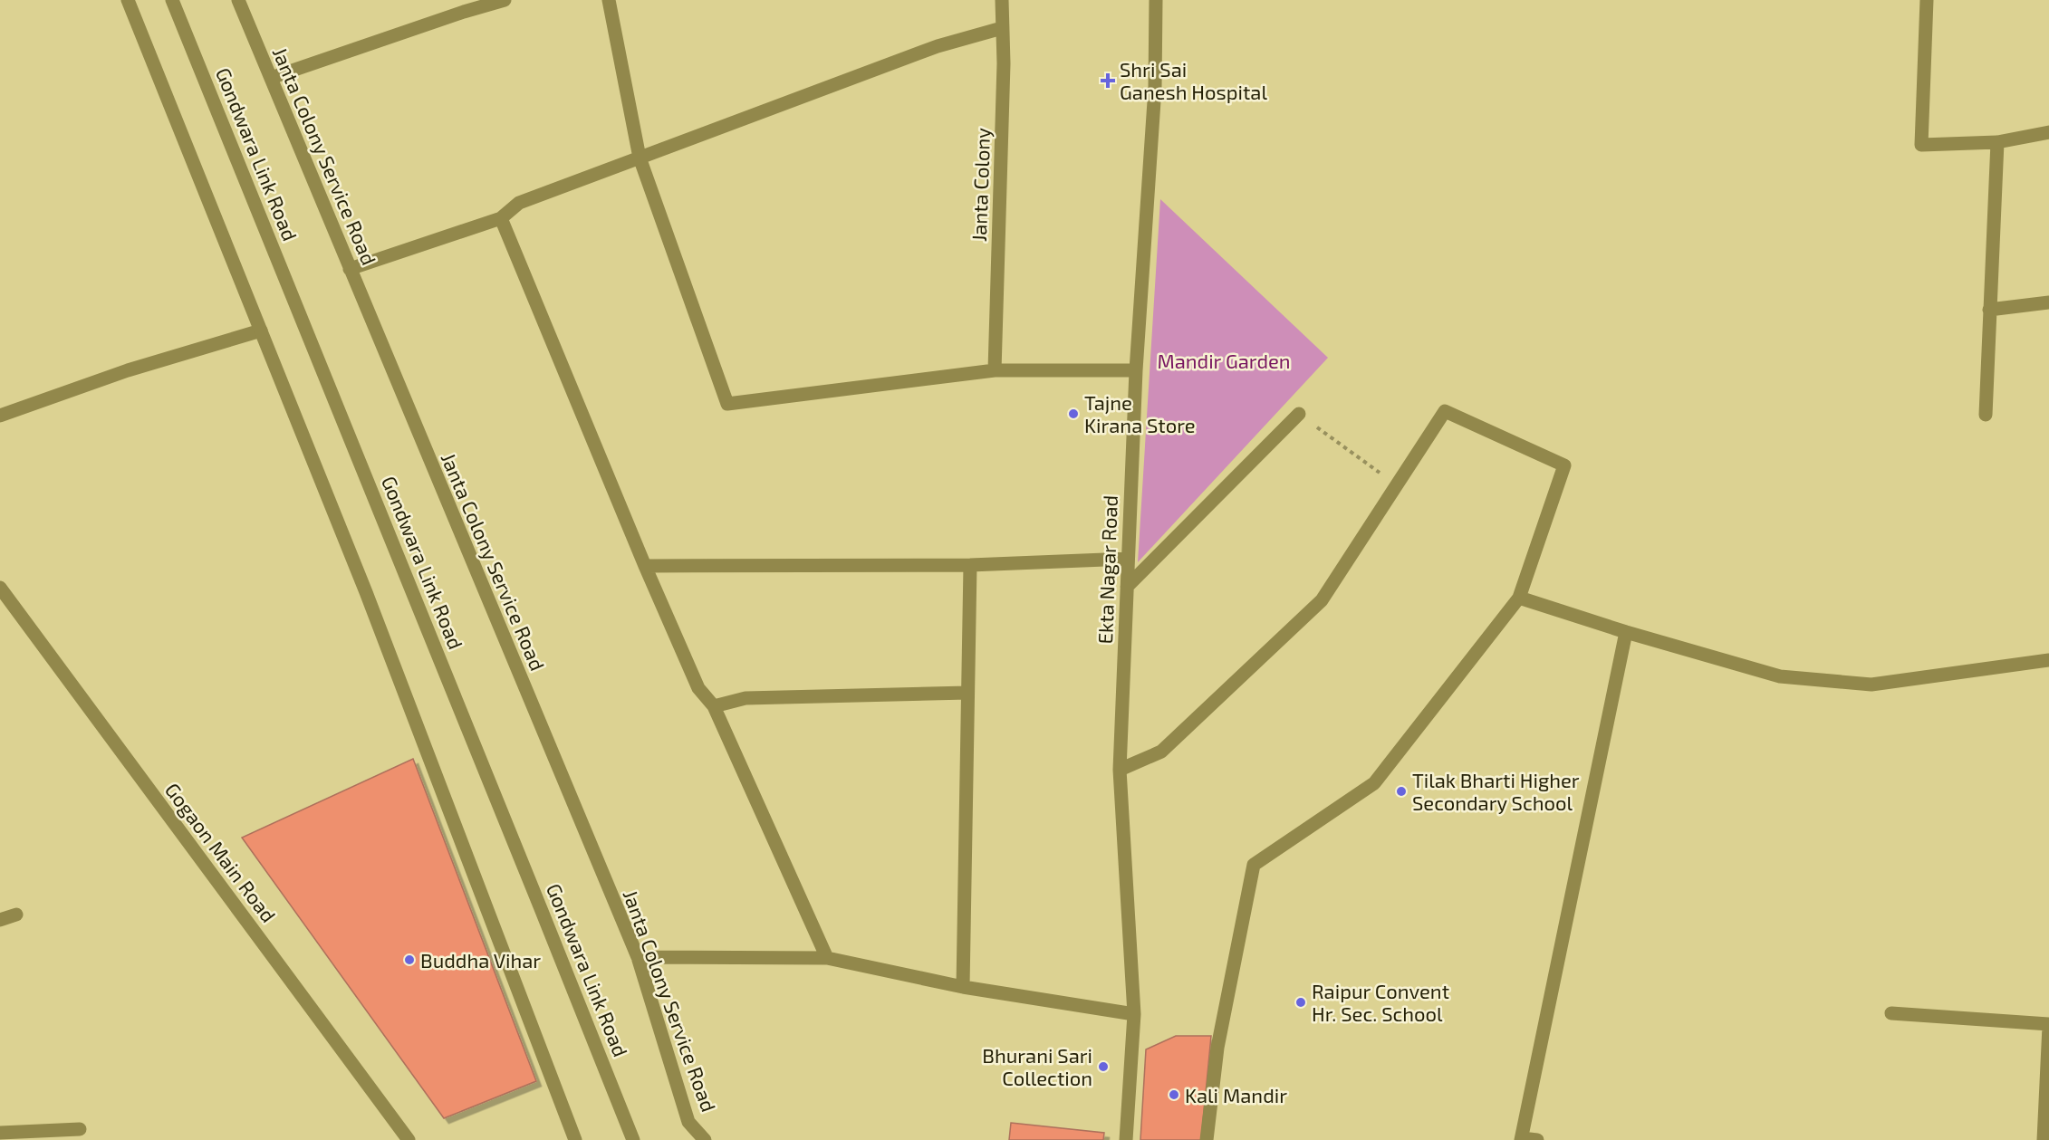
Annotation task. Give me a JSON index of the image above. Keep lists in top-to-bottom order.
{
  "streets": {
    "street": [
      "Gondwara Link Road",
      "Janta Colony Service Road",
      "Janta Colony",
      "Ekta Nagar Road",
      "Gogaon Main Road"
    ]
  },
  "parks": ["Mandir Garden"],
  "places": {
    "health": ["Shri Sai Ganesh Hospital"],
    "other": [
      "Tajne Kirana Store",
      "Tilak Bharti Higher Secondary School",
      "Buddha Vihar",
      "Raipur Convent Hr. Sec. School",
      "Bhurani Sari Collection",
      "Kali Mandir"
    ]
  }
}
